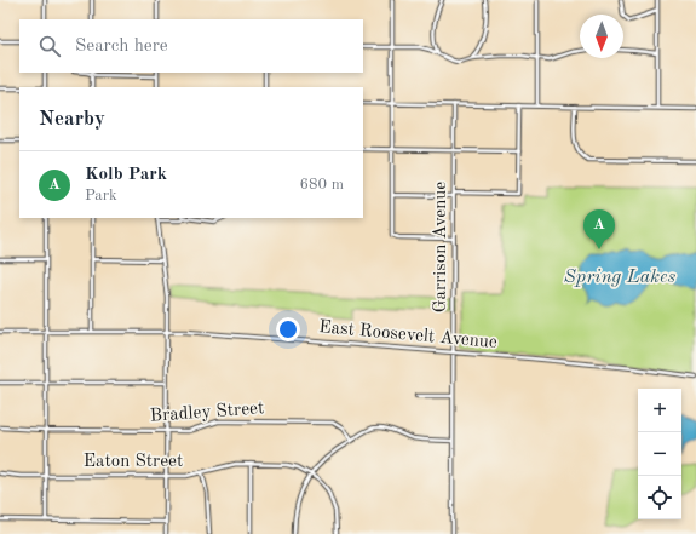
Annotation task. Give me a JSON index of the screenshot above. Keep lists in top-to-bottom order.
{
  "streets": {
    "street": [
      "Garrison Avenue",
      "East Roosevelt Avenue",
      "Bradley Street",
      "Eaton Street"
    ]
  },
  "crossings": [
    ["Garrison Avenue", "East Roosevelt Avenue"]
  ],
  "water": ["Spring Lakes"],
  "north": "bottom",
  "page": {
    "search": "Search here",
    "heading": "Nearby",
    "list": [
      {
        "mark": "A",
        "name": "Kolb Park",
        "note": "Park",
        "value": "680 m"
      }
    ],
    "pins": "A",
    "map_buttons": ["+", "−"]
  }
}
